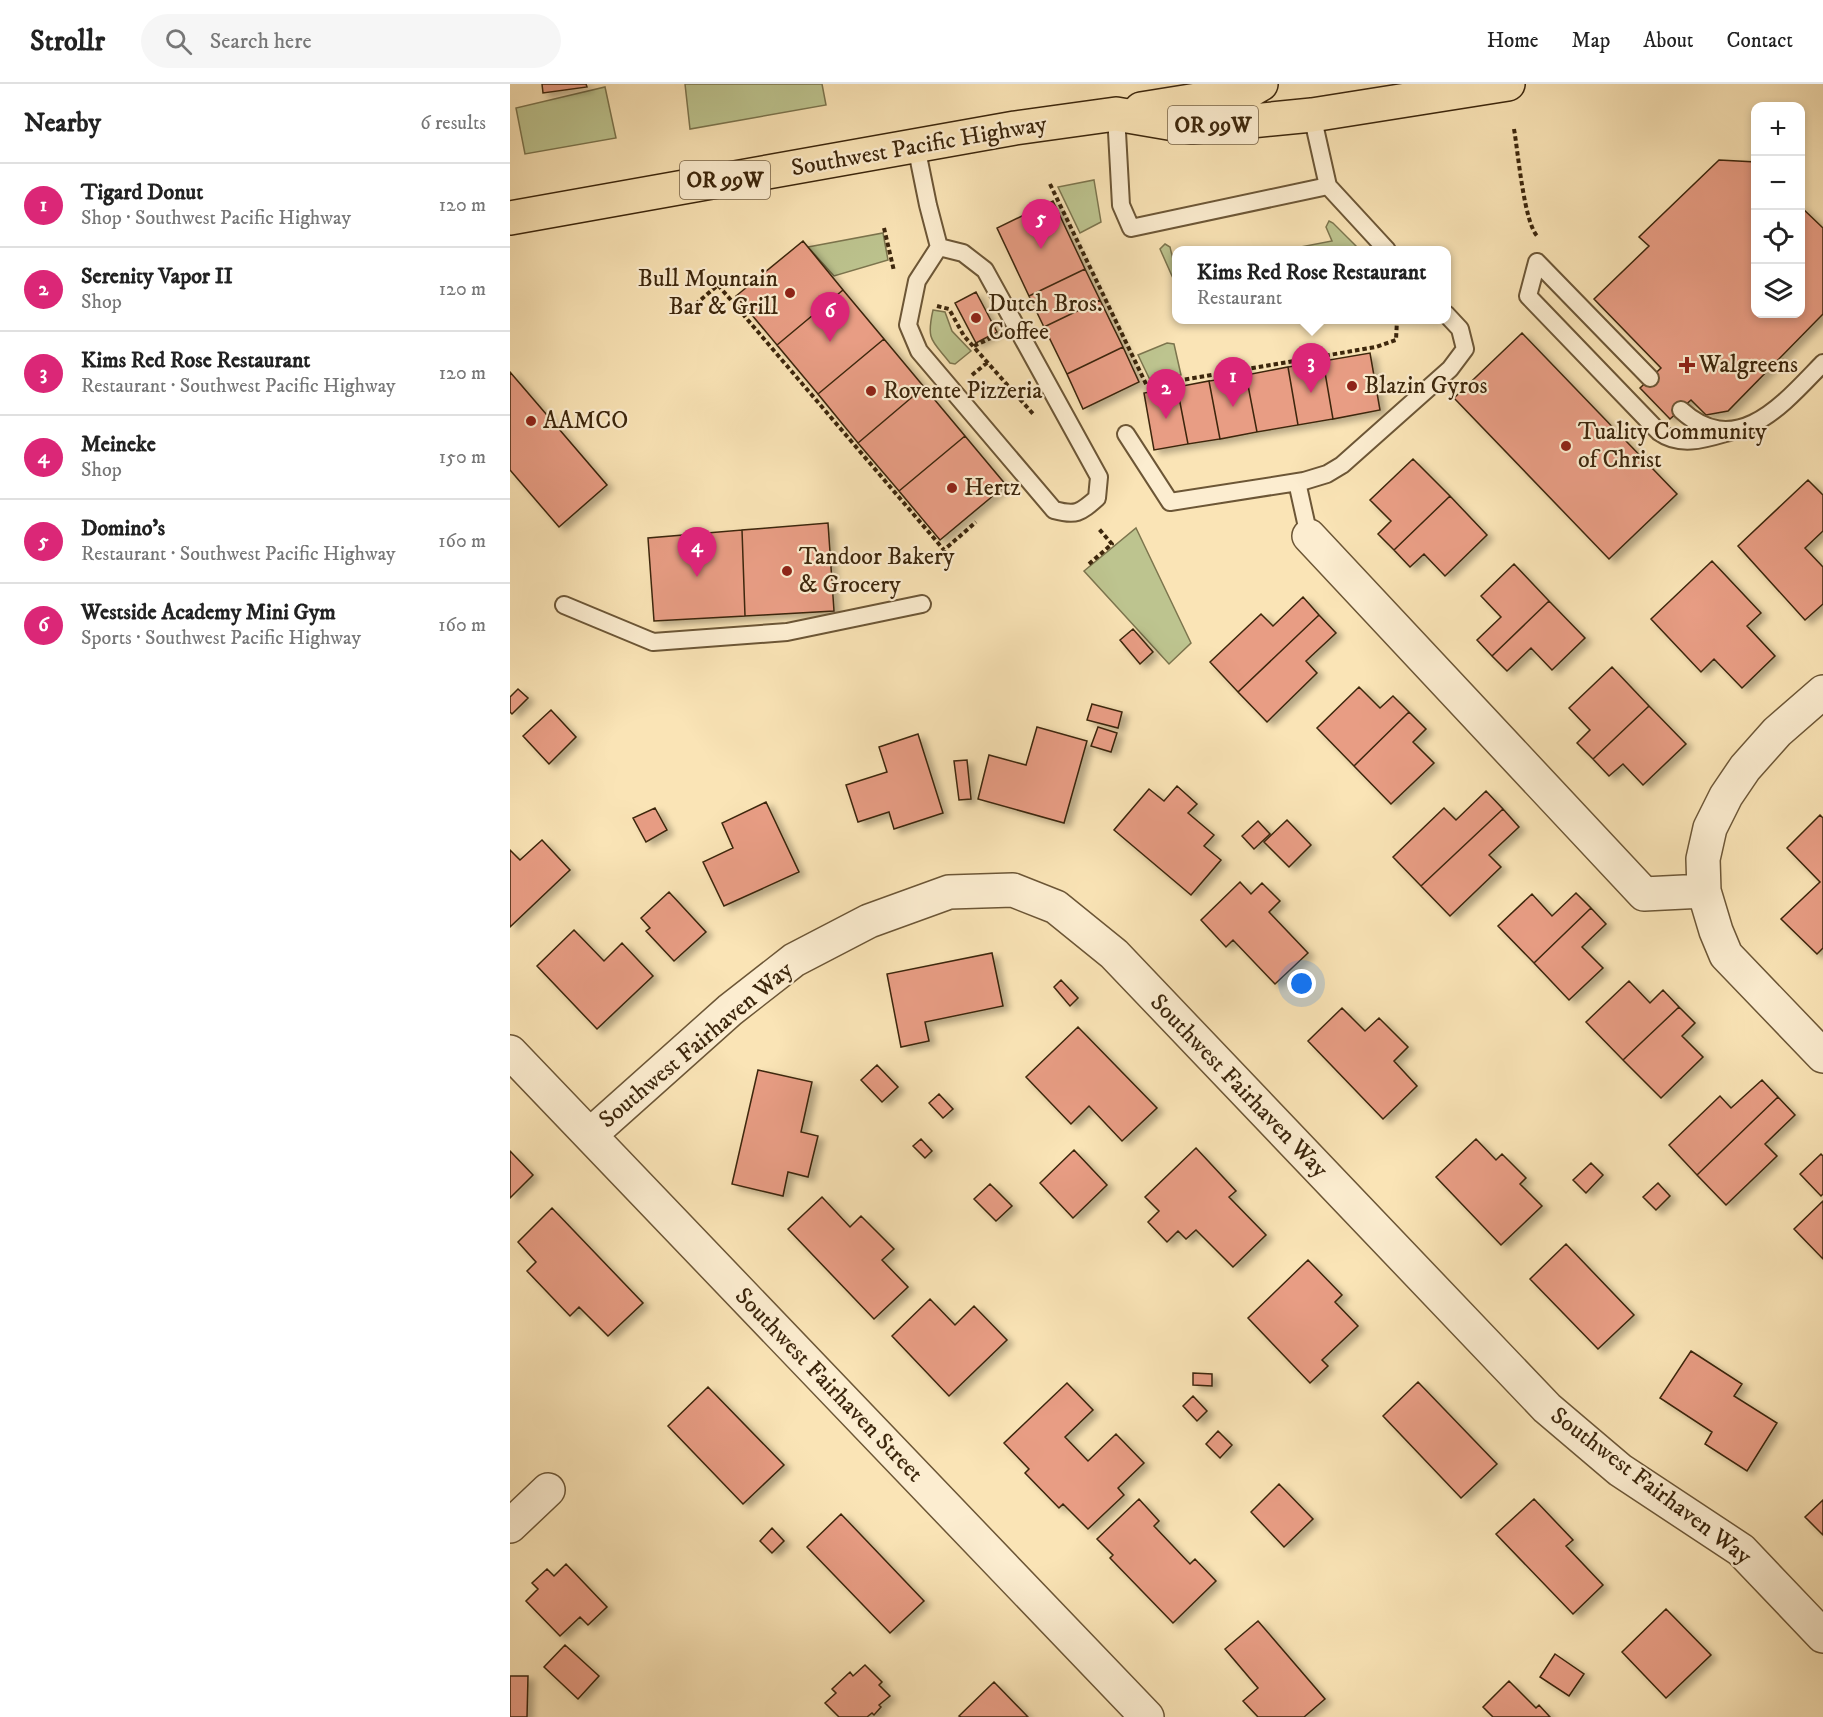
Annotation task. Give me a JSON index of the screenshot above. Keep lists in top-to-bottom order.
{
  "streets": {
    "highway": ["OR 99W", "Southwest Pacific Highway"],
    "street": ["Southwest Fairhaven Way", "Southwest Fairhaven Street"]
  },
  "crossings": [
    ["Southwest Fairhaven Way", "Southwest Fairhaven Street"]
  ],
  "places": {
    "other": [
      "Bull Mountain Bar & Grill",
      "Dutch Bros. Coffee",
      "Blazin Gyros",
      "Rovente Pizzeria",
      "AAMCO",
      "Tuality Community of Christ",
      "Hertz",
      "Tandoor Bakery & Grocery"
    ],
    "health": ["Walgreens"]
  },
  "page": {
    "header": "Strollr",
    "search": "Search here",
    "nav": [
      "Home",
      "Map",
      "About",
      "Contact"
    ],
    "heading": ["Nearby", "6 results"],
    "map_buttons": ["+", "−"],
    "list": [
      {
        "mark": "1",
        "name": "Tigard Donut",
        "note": "Shop · Southwest Pacific Highway",
        "value": "120 m"
      },
      {
        "mark": "2",
        "name": "Serenity Vapor II",
        "note": "Shop",
        "value": "120 m"
      },
      {
        "mark": "3",
        "name": "Kims Red Rose Restaurant",
        "note": "Restaurant · Southwest Pacific Highway",
        "value": "120 m"
      },
      {
        "mark": "4",
        "name": "Meineke",
        "note": "Shop",
        "value": "150 m"
      },
      {
        "mark": "5",
        "name": "Domino's",
        "note": "Restaurant · Southwest Pacific Highway",
        "value": "160 m"
      },
      {
        "mark": "6",
        "name": "Westside Academy Mini Gym",
        "note": "Sports · Southwest Pacific Highway",
        "value": "160 m"
      }
    ],
    "pins": [
      "5",
      "6",
      "3",
      "1",
      "2",
      "4"
    ],
    "popup": ["Kims Red Rose Restaurant", "Restaurant"]
  }
}
